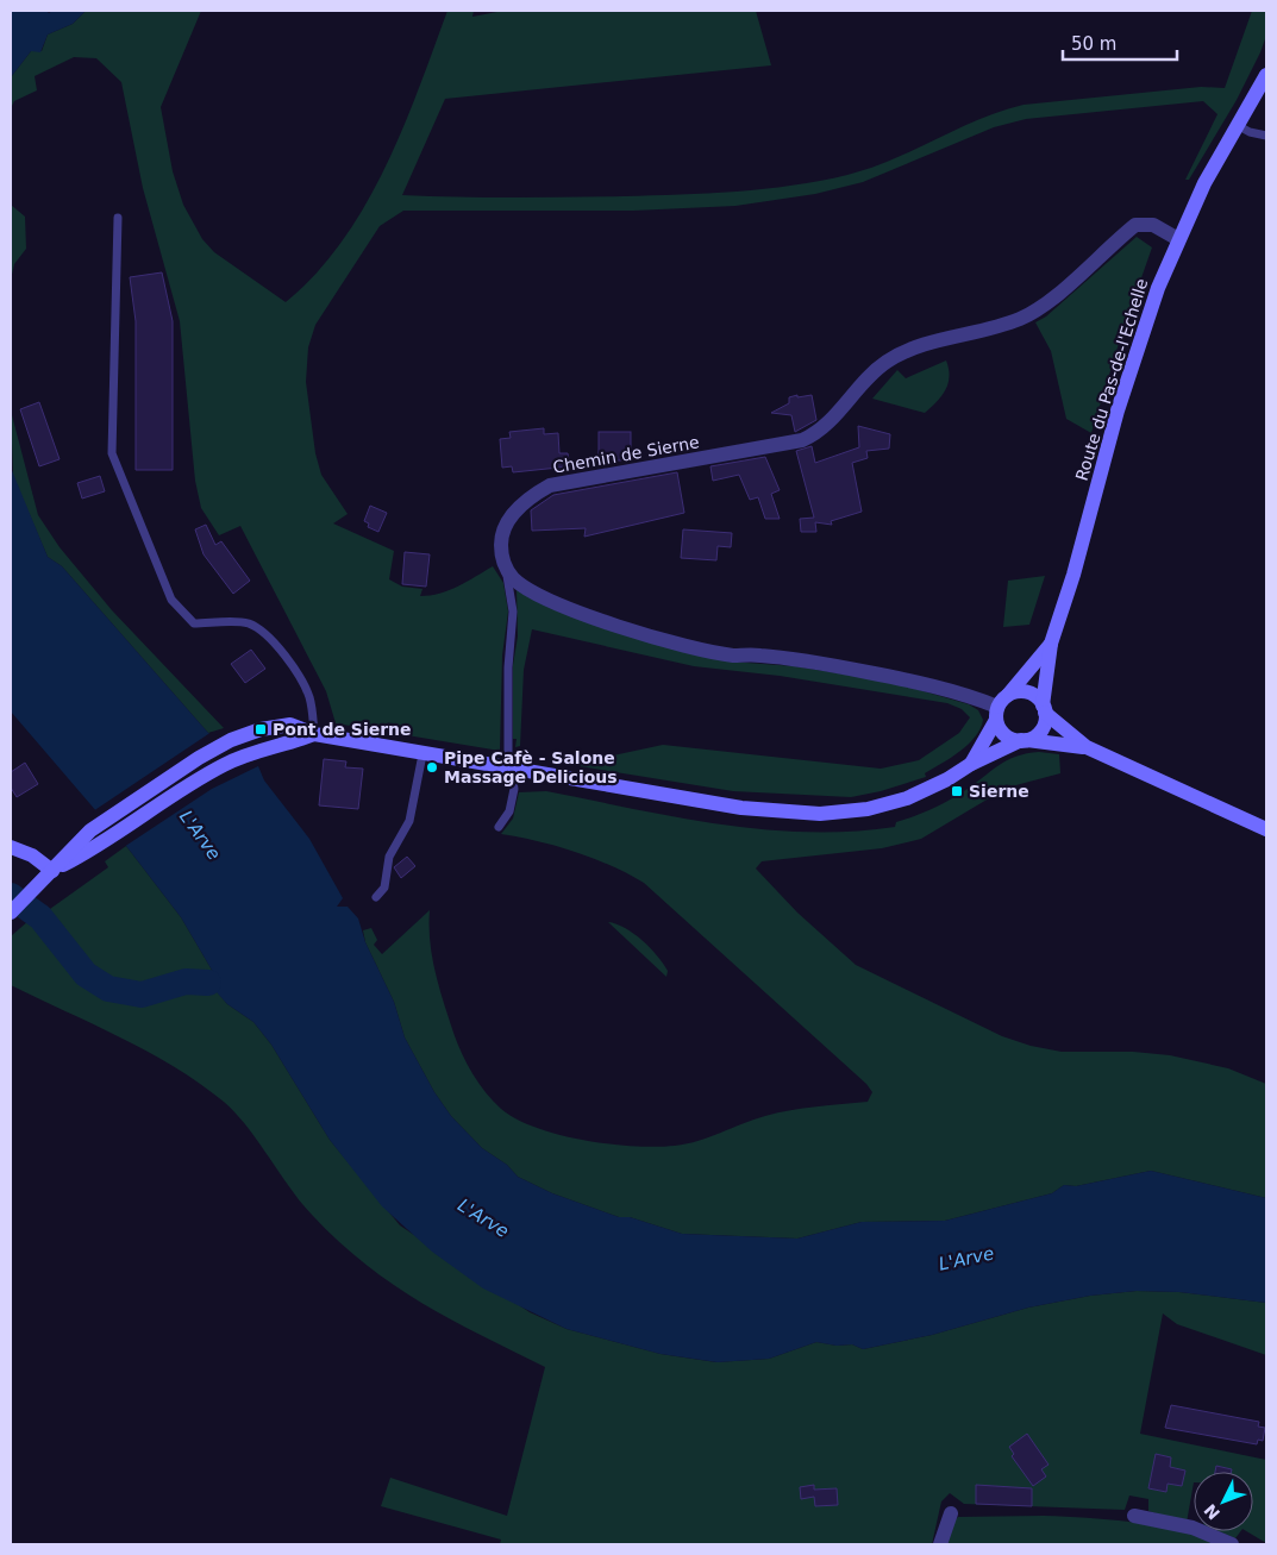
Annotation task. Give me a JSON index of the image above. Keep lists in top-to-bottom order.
{
  "streets": {
    "main road": ["Route du Pas-de-l'Echelle"],
    "street": ["Chemin de Sierne"]
  },
  "crossings": [
    ["Route du Pas-de-l'Echelle", "Chemin de Sierne"]
  ],
  "water": ["L'Arve"],
  "places": {
    "transit": ["Pont de Sierne", "Sierne"],
    "other": ["Pipe Cafè - Salone Massage Delicious"]
  },
  "scale_bar": "50 m",
  "north": "bottom left"
}
